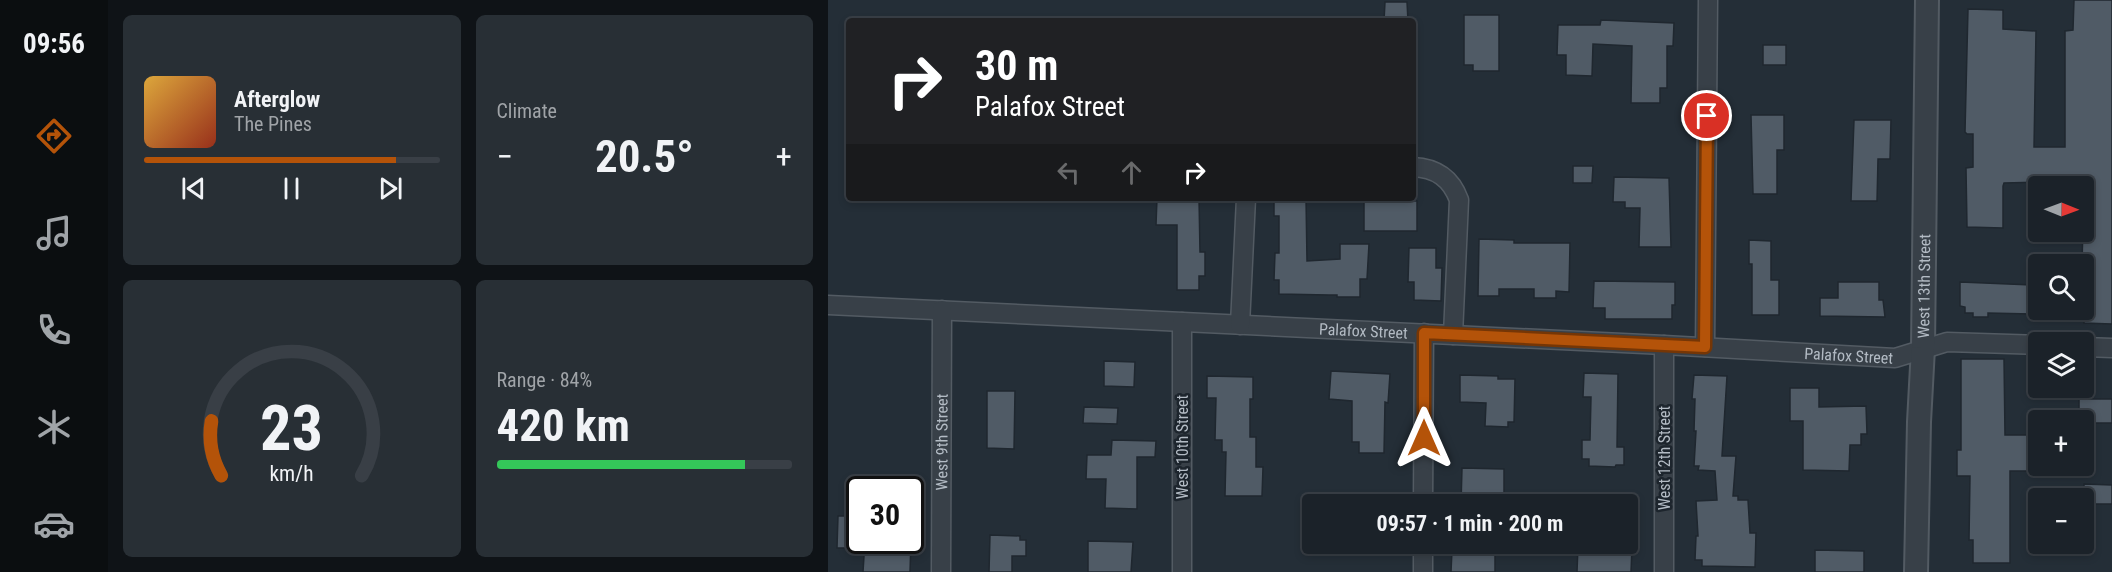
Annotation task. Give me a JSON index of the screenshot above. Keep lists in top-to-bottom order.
{
  "streets": {
    "street": [
      "West 13th Street",
      "Palafox Street",
      "West 9th Street",
      "West 10th Street",
      "West 12th Street"
    ]
  },
  "crossings": [
    ["West 13th Street", "Palafox Street"],
    ["Palafox Street", "West 9th Street"],
    ["Palafox Street", "West 10th Street"],
    ["Palafox Street", "West 12th Street"]
  ],
  "north": "right",
  "page": {
    "tabs": "09:56",
    "tile": [
      "Climate",
      ["Range · 84%", "420 km"]
    ],
    "turn": ["30 m", "Palafox Street"],
    "song": ["Afterglow", "The Pines"],
    "heat": ["−", "20.5°", "+"],
    "map_buttons": ["+", "−"],
    "limit": "30",
    "trip": "09:57 · 1 min · 200 m",
    "gauge": ["23", "km/h"]
  }
}
